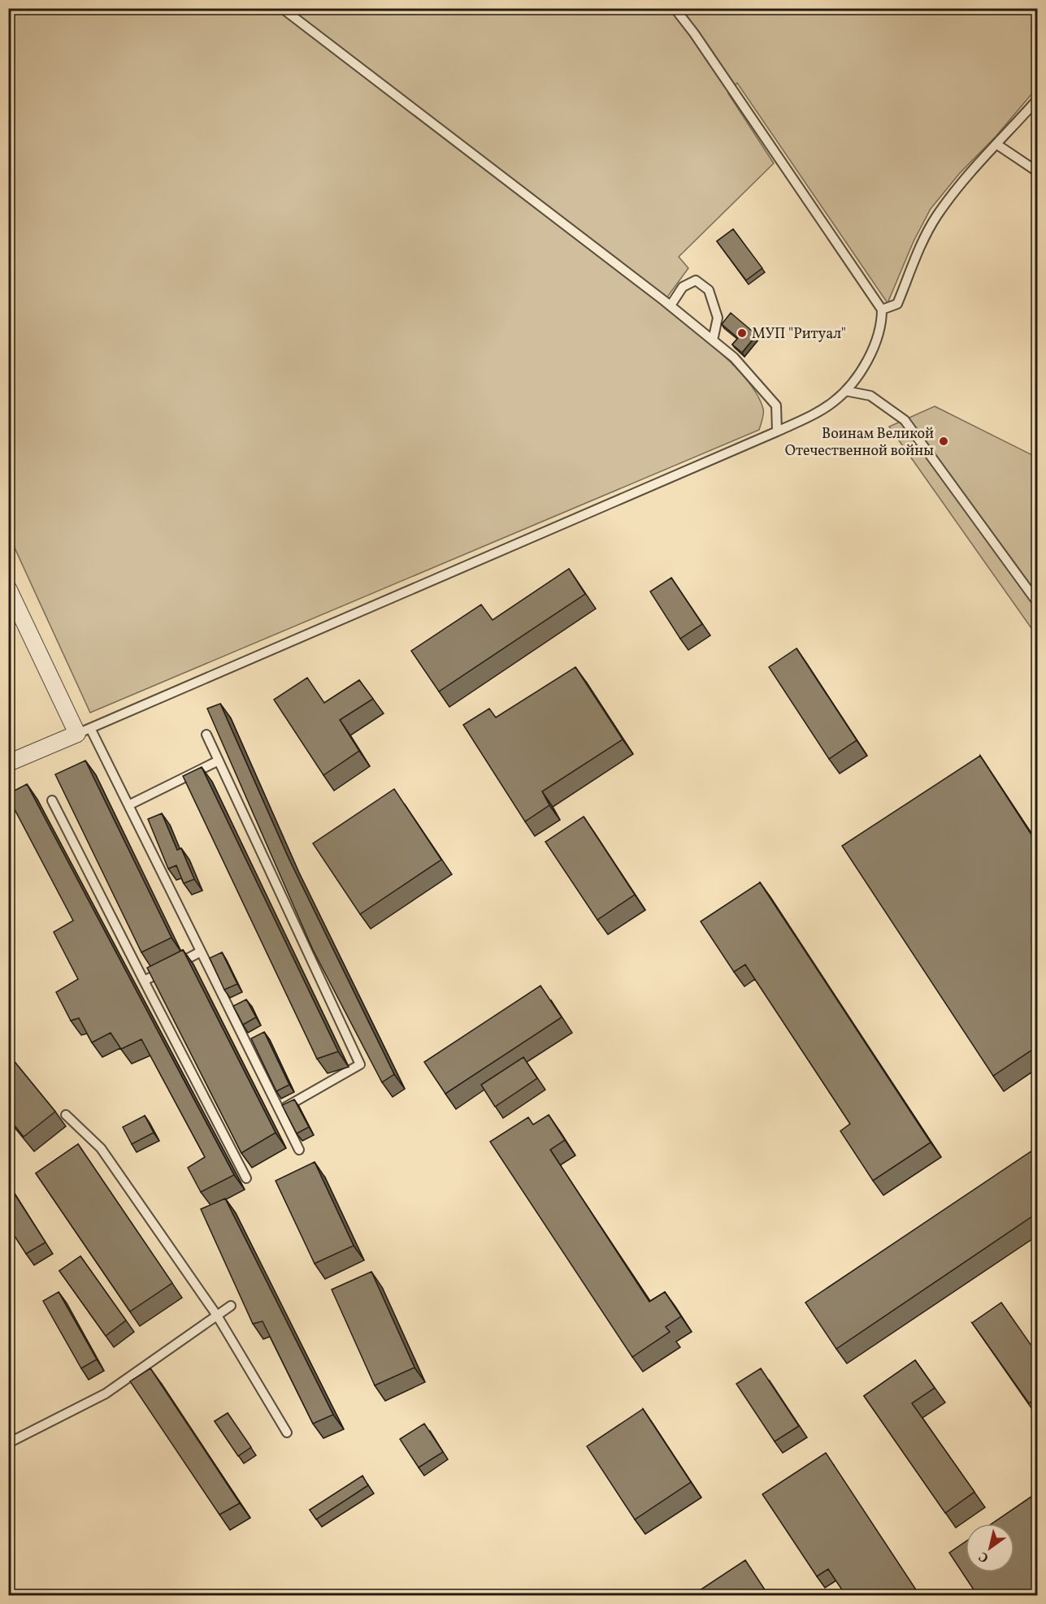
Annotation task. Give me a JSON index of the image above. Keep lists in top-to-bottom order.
{
  "places": ["МУП \"Ритуал\"", "Воинам Великой Отечественной войны"],
  "north": "bottom left"
}
